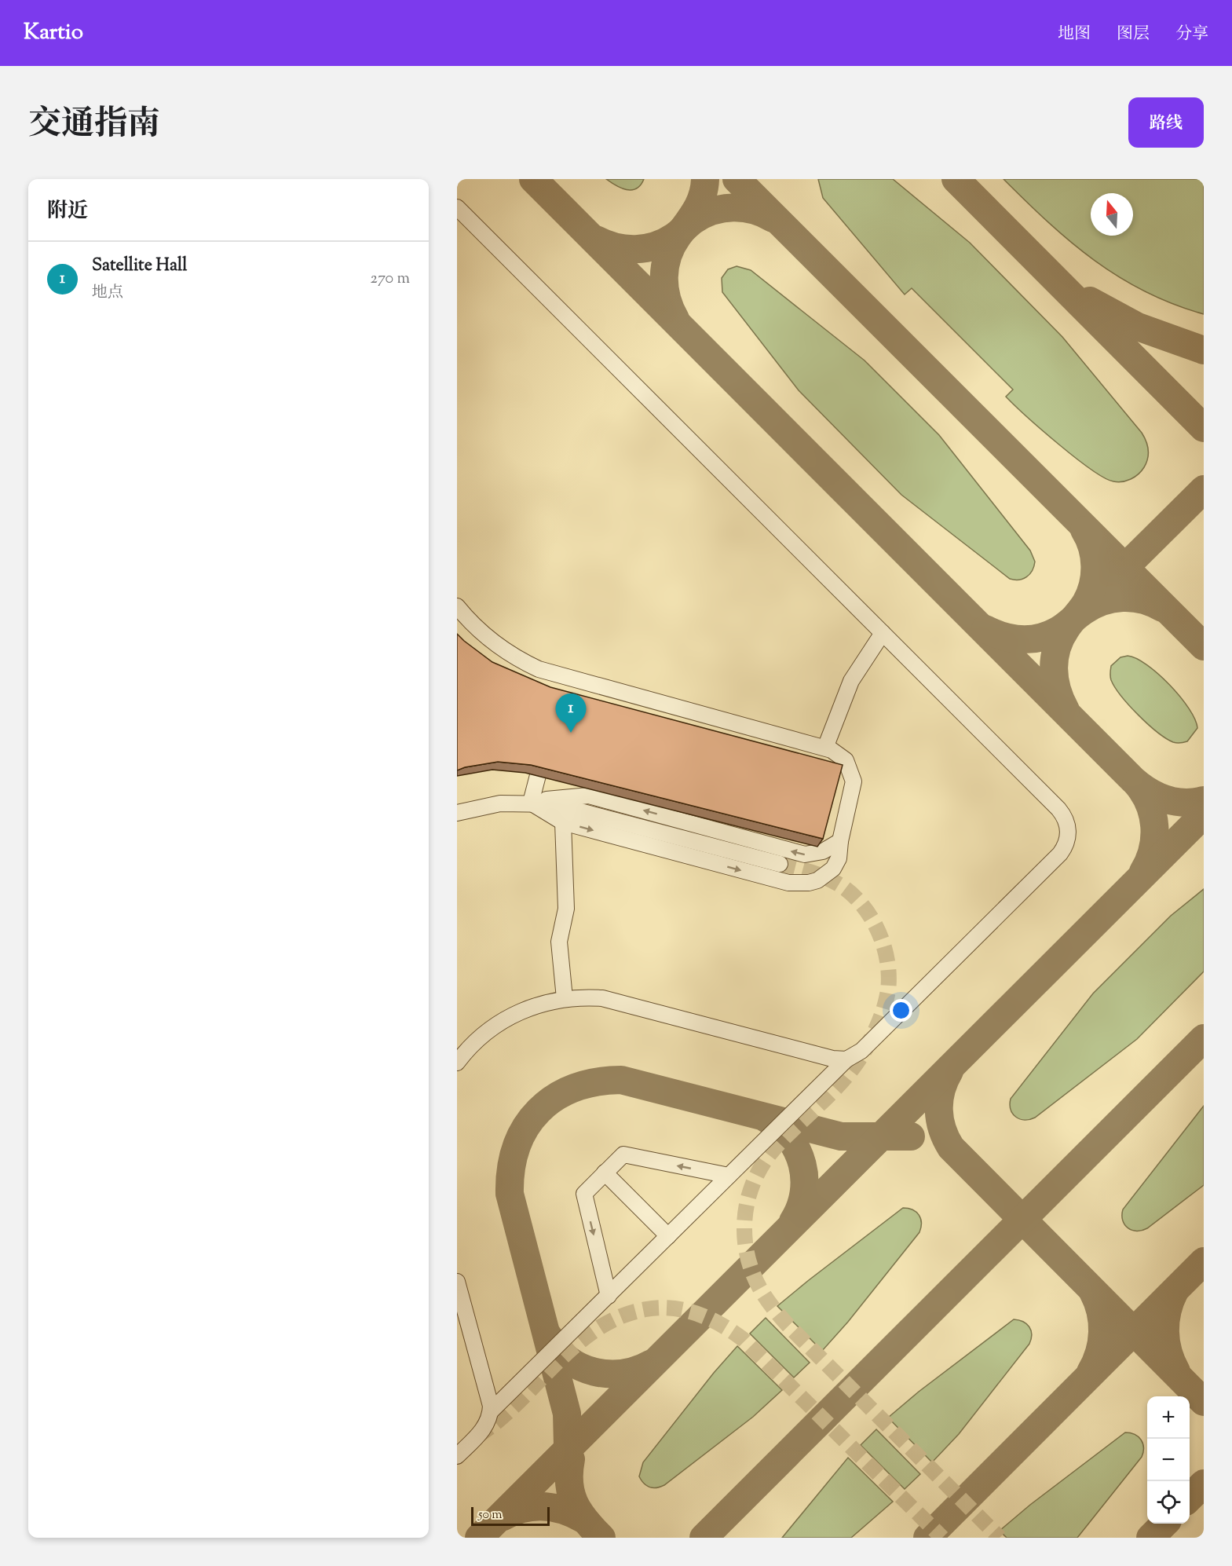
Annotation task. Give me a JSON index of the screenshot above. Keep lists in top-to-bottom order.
{
  "scale_bar": "50 m",
  "north": "top",
  "page": {
    "header": "Kartio",
    "nav": ["地图", "图层", "分享"],
    "title": "交通指南",
    "buttons": "路线",
    "heading": "附近",
    "list": [
      {
        "mark": "1",
        "name": "Satellite Hall",
        "note": "地点",
        "value": "270 m"
      }
    ],
    "pins": "1",
    "map_buttons": ["+", "−"],
    "scale": "50 m"
  }
}
